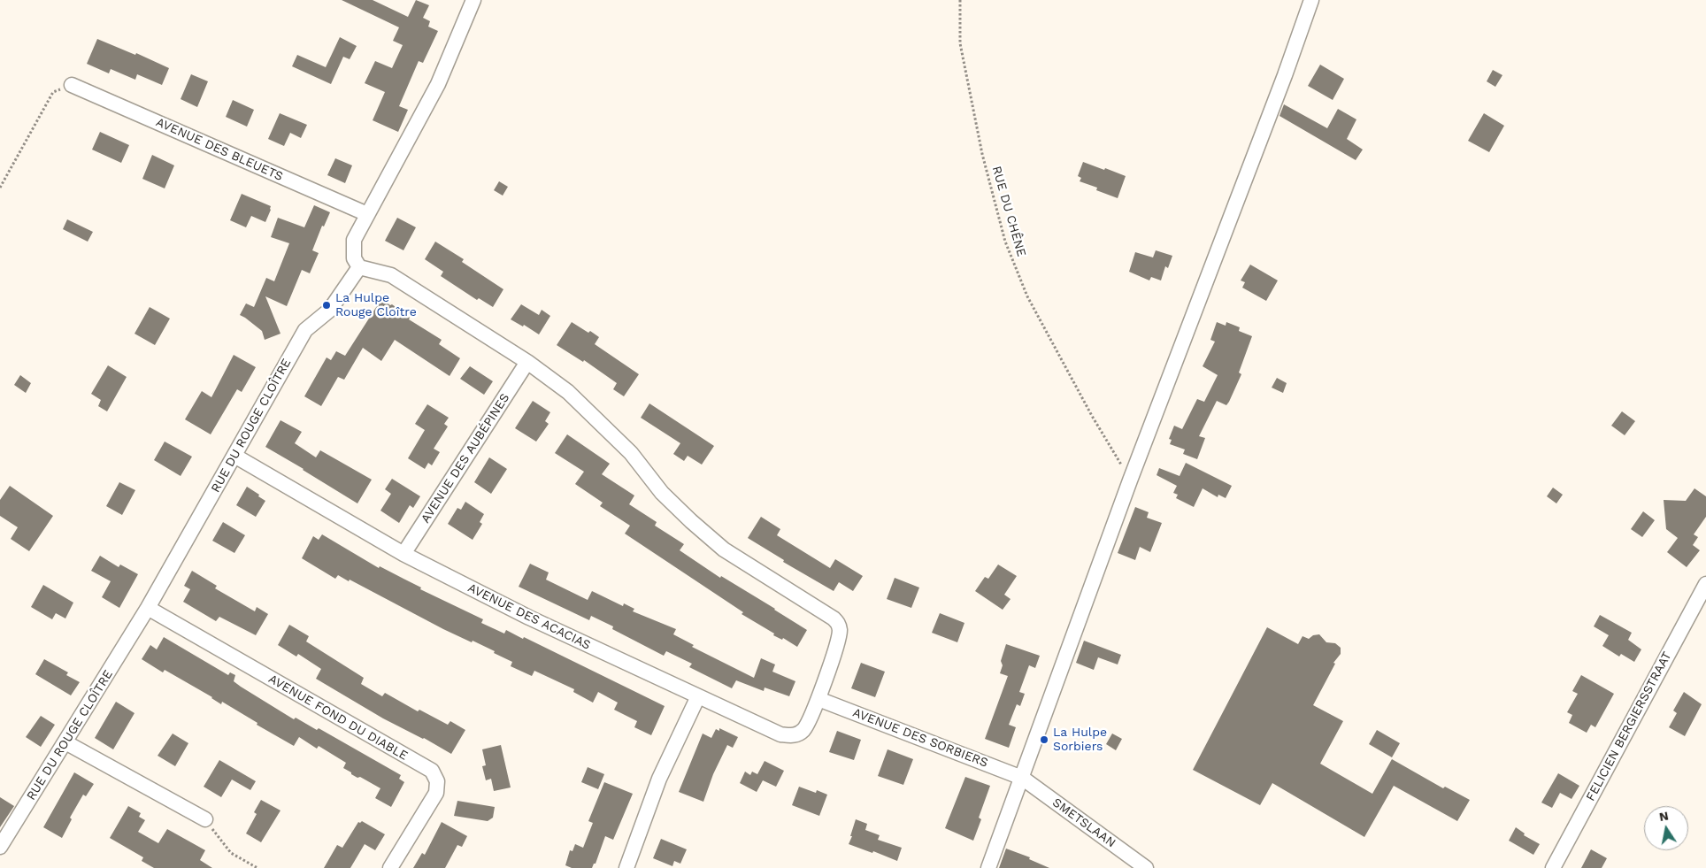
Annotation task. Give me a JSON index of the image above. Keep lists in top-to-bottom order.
{
  "streets": {
    "street": [
      "AVENUE DES BLEUETS",
      "RUE DU ROUGE CLOÎTRE",
      "AVENUE DES AUBÉPINES",
      "AVENUE DES ACACIAS",
      "AVENUE FOND DU DIABLE",
      "FELICIEN BERGIERSSTRAAT",
      "AVENUE DES SORBIERS",
      "SMETSLAAN"
    ],
    "path": ["RUE DU CHÊNE"]
  },
  "crossings": [
    ["RUE DU ROUGE CLOÎTRE", "AVENUE DES ACACIAS"],
    ["RUE DU ROUGE CLOÎTRE", "AVENUE FOND DU DIABLE"],
    ["AVENUE DES AUBÉPINES", "AVENUE DES ACACIAS"],
    ["AVENUE DES ACACIAS", "AVENUE DES SORBIERS"],
    ["AVENUE DES SORBIERS", "SMETSLAAN"]
  ],
  "places": ["La Hulpe Rouge Cloître", "La Hulpe Sorbiers"],
  "north": "top"
}
